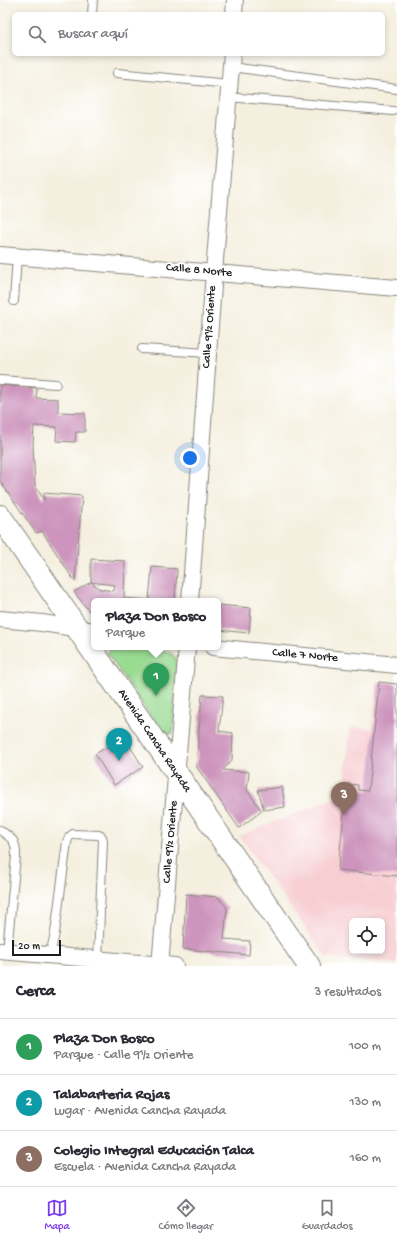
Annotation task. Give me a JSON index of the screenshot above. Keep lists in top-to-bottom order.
{
  "streets": {
    "main road": ["Avenida Cancha Rayada"],
    "street": ["Calle 8 Norte", "Calle 9½ Oriente", "Calle 7 Norte"]
  },
  "crossings": [
    ["Calle 8 Norte", "Calle 9½ Oriente"],
    ["Calle 9½ Oriente", "Avenida Cancha Rayada"]
  ],
  "scale_bar": "20 m",
  "page": {
    "search": "Buscar aquí",
    "popup": ["Plaza Don Bosco", "Parque"],
    "pins": ["1", "2", "3"],
    "scale": "20 m",
    "heading": ["Cerca", "3 resultados"],
    "list": [
      {
        "mark": "1",
        "name": "Plaza Don Bosco",
        "note": "Parque · Calle 9½ Oriente",
        "value": "100 m"
      },
      {
        "mark": "2",
        "name": "Talabarteria Rojas",
        "note": "Lugar · Avenida Cancha Rayada",
        "value": "130 m"
      },
      {
        "mark": "3",
        "name": "Colegio Integral Educación Talca",
        "note": "Escuela · Avenida Cancha Rayada",
        "value": "160 m"
      }
    ],
    "nav": ["Mapa", "Cómo llegar", "Guardados"]
  }
}
